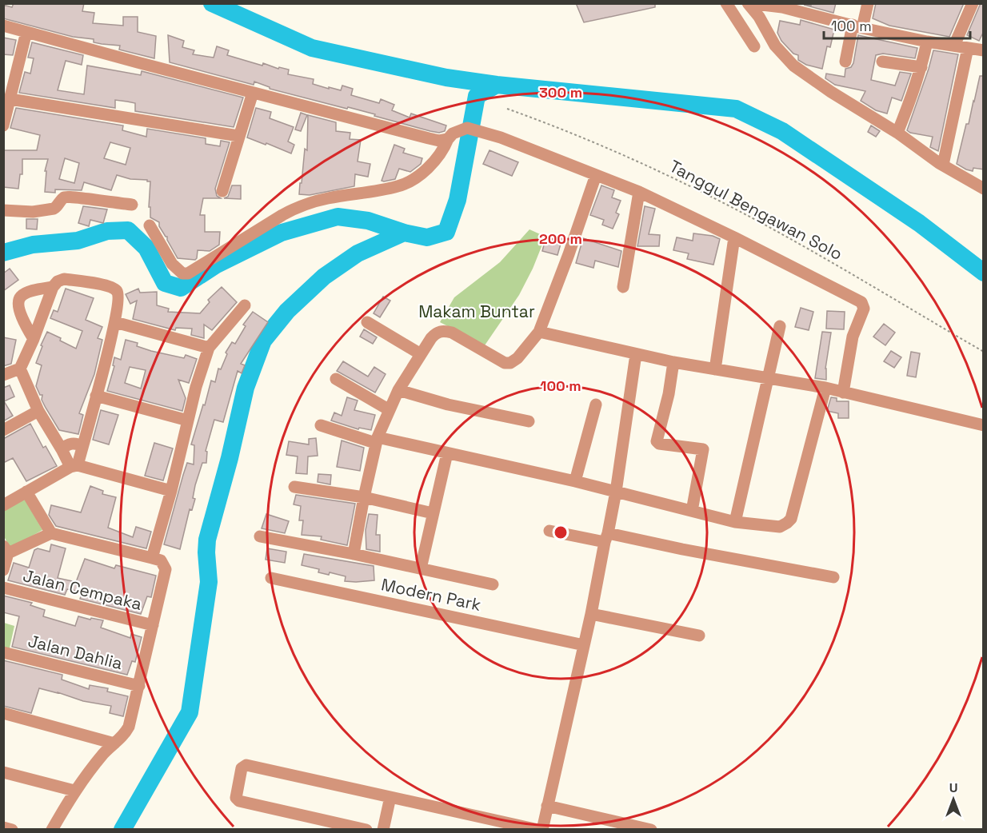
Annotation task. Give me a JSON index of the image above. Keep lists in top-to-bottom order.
{
  "streets": {
    "street": ["Jalan Cempaka", "Modern Park", "Jalan Dahlia"],
    "path": ["Tanggul Bengawan Solo"]
  },
  "parks": ["Makam Buntar"],
  "scale_bar": "100 m",
  "north": "top",
  "rings": ["300 m", "200 m", "100 m"]
}
